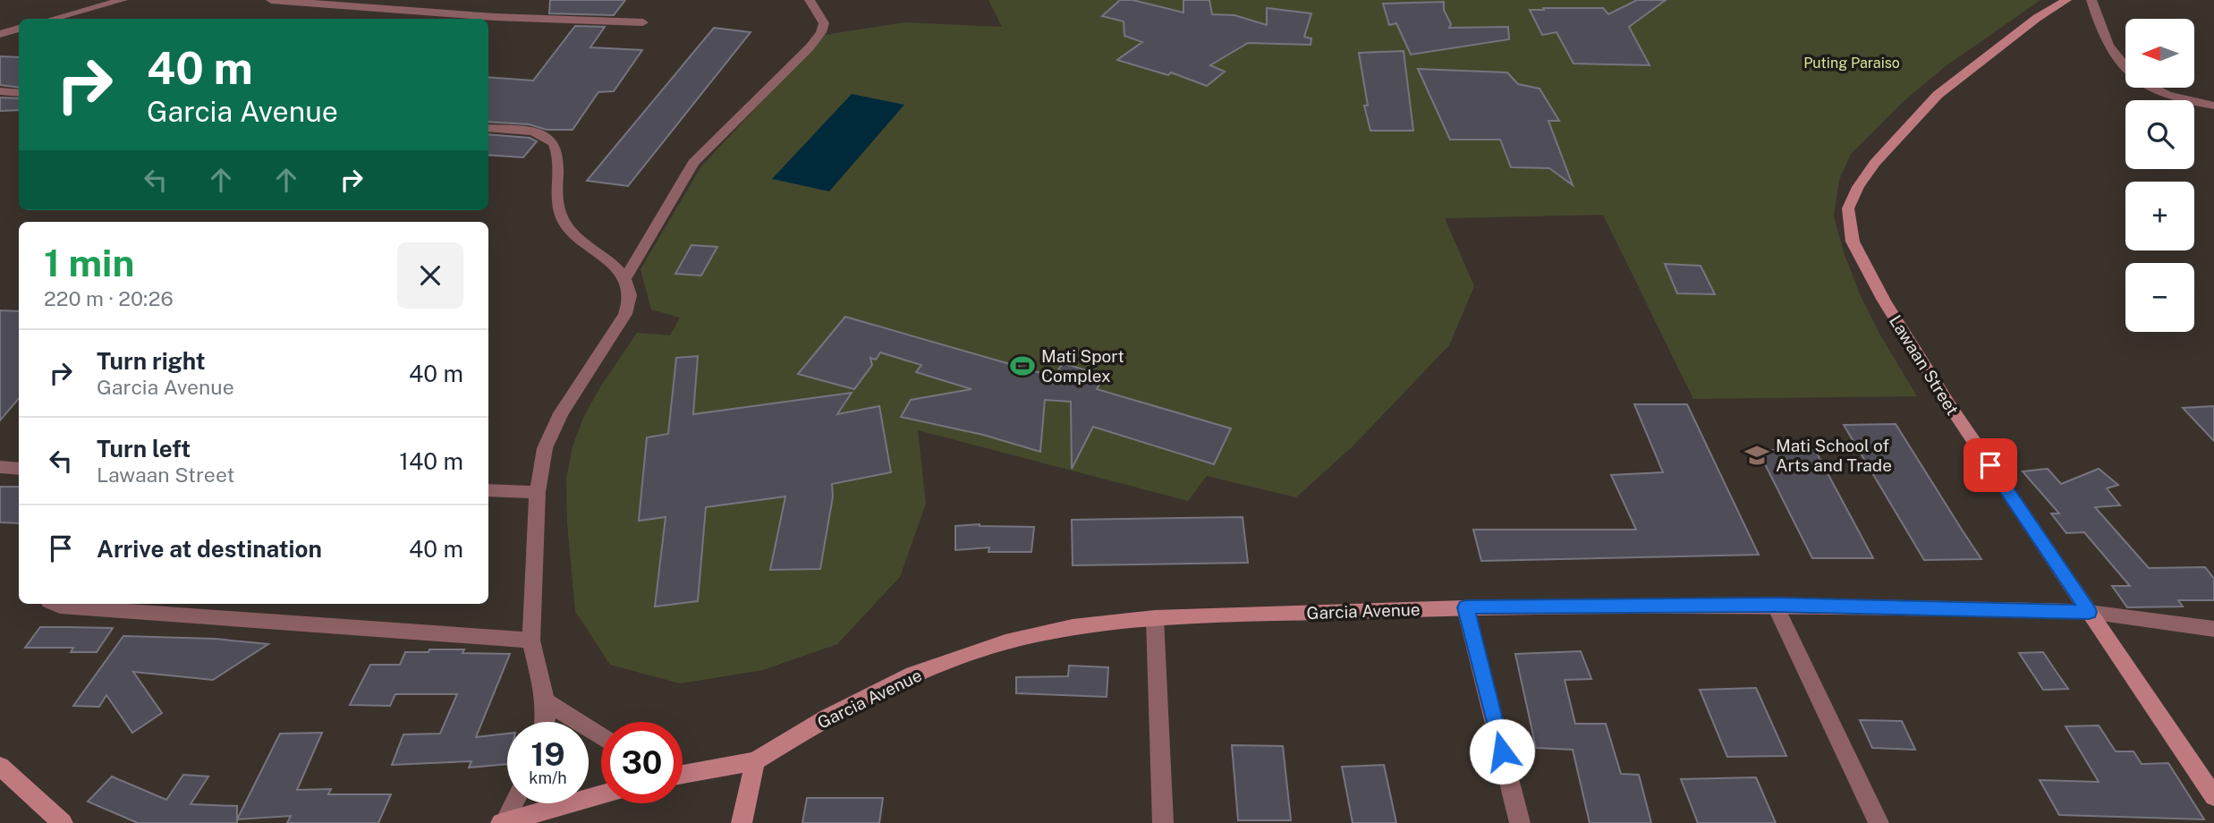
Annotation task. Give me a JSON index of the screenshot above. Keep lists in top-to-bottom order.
{
  "streets": {
    "street": ["Lawaan Street", "Garcia Avenue"]
  },
  "crossings": [
    ["Lawaan Street", "Garcia Avenue"]
  ],
  "parks": ["Puting Paraiso"],
  "places": {
    "sports": ["Mati Sport Complex"],
    "school or university": ["Mati School of Arts and Trade"]
  },
  "north": "left",
  "page": {
    "map_buttons": ["+", "−"],
    "turn": ["40 m", "Garcia Avenue"],
    "heading": ["1 min", "220 m · 20:26"],
    "list": [
      {
        "name": "Turn right",
        "note": "Garcia Avenue",
        "value": "40 m"
      },
      {
        "name": "Turn left",
        "note": "Lawaan Street",
        "value": "140 m"
      },
      {
        "name": "Arrive at destination",
        "value": "40 m"
      }
    ],
    "speed": "19 km/h",
    "limit": "30"
  }
}
